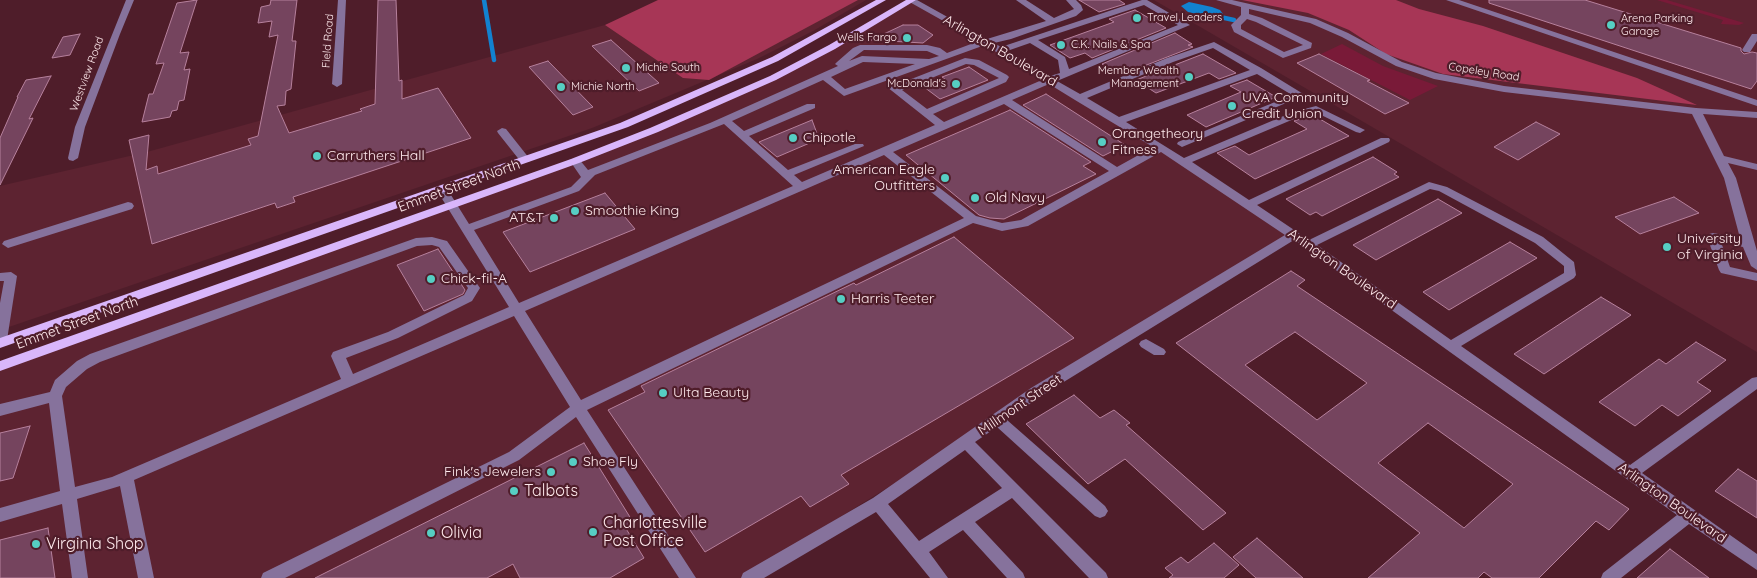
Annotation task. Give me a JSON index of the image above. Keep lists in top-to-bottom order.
{
  "streets": {
    "main road": ["Emmet Street North"],
    "street": [
      "Field Road",
      "Arlington Boulevard",
      "Copeley Road",
      "Westview Road",
      "Millmont Street"
    ]
  },
  "crossings": [
    ["Arlington Boulevard", "Emmet Street North"],
    ["Arlington Boulevard", "Millmont Street"]
  ],
  "places": [
    "Travel Leaders",
    "Arena Parking Garage",
    "Wells Fargo",
    "C.K. Nails & Spa",
    "Michie South",
    "Member Wealth Management",
    "McDonald's",
    "Michie North",
    "UVA Community Credit Union",
    "Chipotle",
    "Orangetheory Fitness",
    "Carruthers Hall",
    "American Eagle Outfitters",
    "Old Navy",
    "Smoothie King",
    "AT&T",
    "University of Virginia",
    "Chick-fil-A",
    "Harris Teeter",
    "Ulta Beauty",
    "Shoe Fly",
    "Fink's Jewelers",
    "Talbots",
    "Charlottesville Post Office",
    "Olivia",
    "Virginia Shop"
  ]
}
